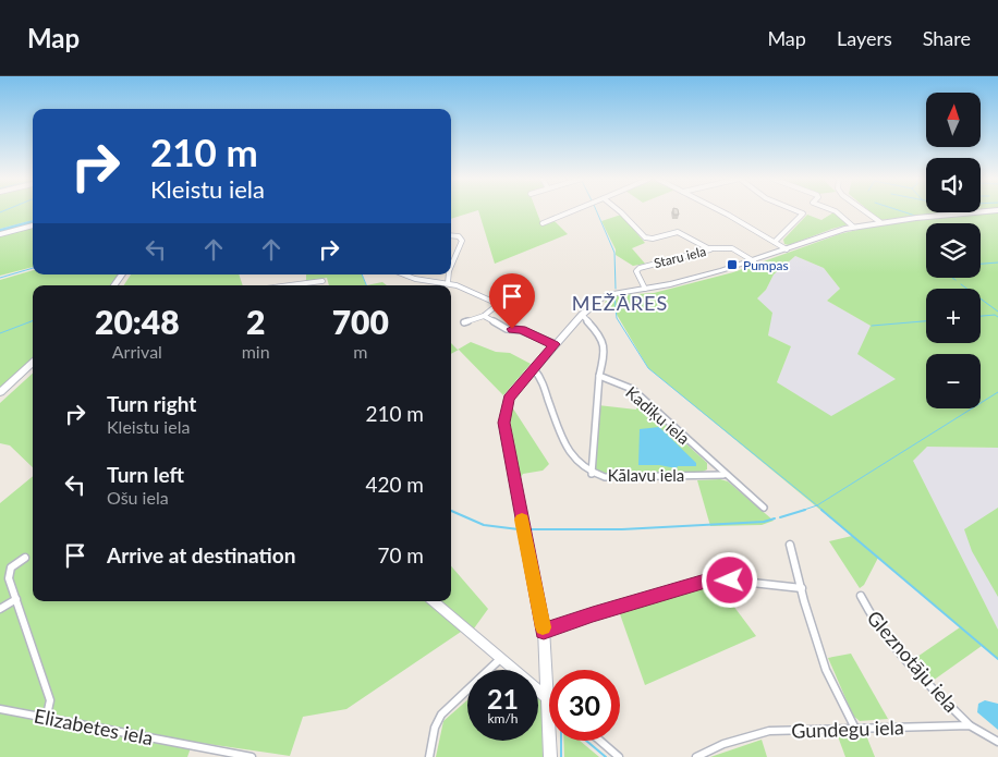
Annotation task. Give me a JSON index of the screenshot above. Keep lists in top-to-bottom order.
{
  "streets": {
    "street": [
      "Staru iela",
      "Kadiķu iela",
      "Kālavu iela",
      "Gleznotāju iela",
      "Elizabetes iela",
      "Gundegu iela"
    ]
  },
  "crossings": [
    ["Kadiķu iela", "Kālavu iela"],
    ["Gleznotāju iela", "Gundegu iela"]
  ],
  "districts": ["MEŽĀRES"],
  "places": {
    "transit": ["Pumpas"]
  },
  "north": "top",
  "page": {
    "header": "Map",
    "nav": ["Map", "Layers", "Share"],
    "map_buttons": ["+", "−"],
    "turn": ["210 m", "Kleistu iela"],
    "eta": [
      "20:48",
      "Arrival",
      "2",
      "min",
      "700",
      "m"
    ],
    "list": [
      {
        "name": "Turn right",
        "note": "Kleistu iela",
        "value": "210 m"
      },
      {
        "name": "Turn left",
        "note": "Ošu iela",
        "value": "420 m"
      },
      {
        "name": "Arrive at destination",
        "value": "70 m"
      }
    ],
    "speed": "21 km/h",
    "limit": "30"
  }
}
